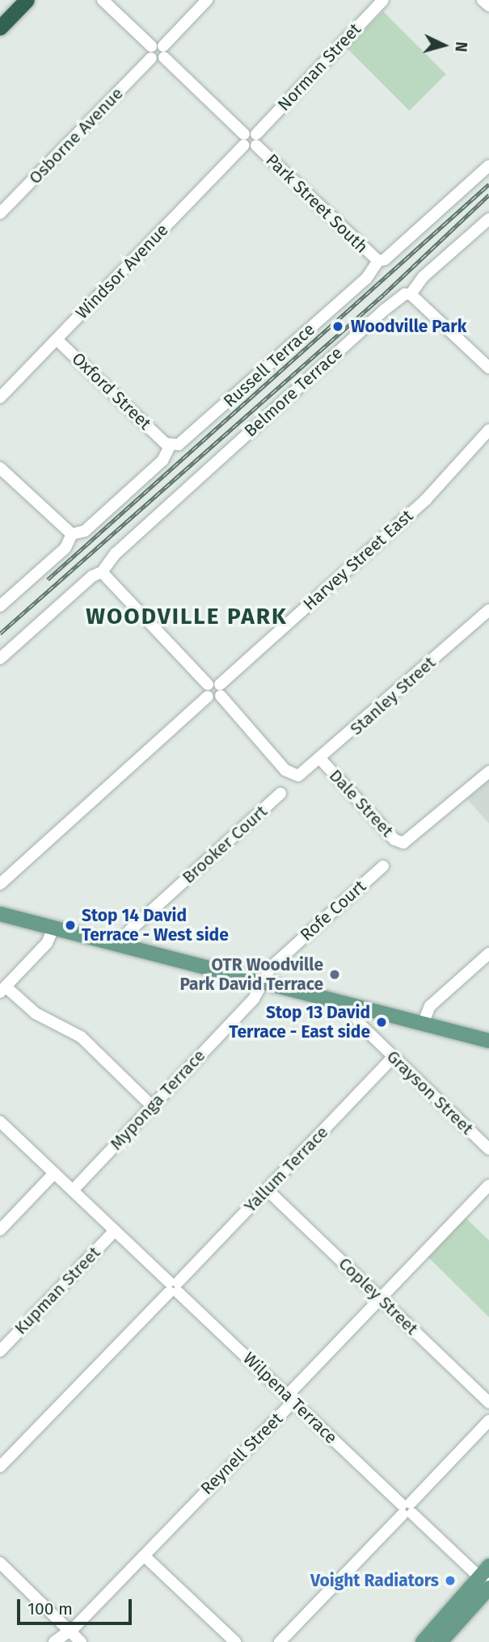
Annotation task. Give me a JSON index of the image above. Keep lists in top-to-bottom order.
{
  "streets": {
    "street": [
      "Norman Street",
      "Osborne Avenue",
      "Park Street South",
      "Windsor Avenue",
      "Russell Terrace",
      "Oxford Street",
      "Belmore Terrace",
      "Harvey Street East",
      "Stanley Street",
      "Dale Street",
      "Brooker Court",
      "Rofe Court",
      "Grayson Street",
      "Myponga Terrace",
      "Yallum Terrace",
      "Kupman Street",
      "Copley Street",
      "Wilpena Terrace",
      "Reynell Street"
    ]
  },
  "crossings": [
    ["Norman Street", "Park Street South"],
    ["Park Street South", "Russell Terrace"],
    ["Windsor Avenue", "Oxford Street"],
    ["Russell Terrace", "Oxford Street"],
    ["Harvey Street East", "Stanley Street"],
    ["Stanley Street", "Dale Street"],
    ["Rofe Court", "Myponga Terrace"],
    ["Grayson Street", "Yallum Terrace"],
    ["Myponga Terrace", "Wilpena Terrace"],
    ["Yallum Terrace", "Copley Street"],
    ["Yallum Terrace", "Wilpena Terrace"],
    ["Kupman Street", "Wilpena Terrace"],
    ["Copley Street", "Reynell Street"],
    ["Wilpena Terrace", "Reynell Street"]
  ],
  "districts": ["WOODVILLE PARK"],
  "places": [
    "Woodville Park",
    "Stop 14 David Terrace - West side",
    "OTR Woodville Park David Terrace",
    "Stop 13 David Terrace - East side",
    "Voight Radiators"
  ],
  "scale_bar": "100 m",
  "north": "right"
}
